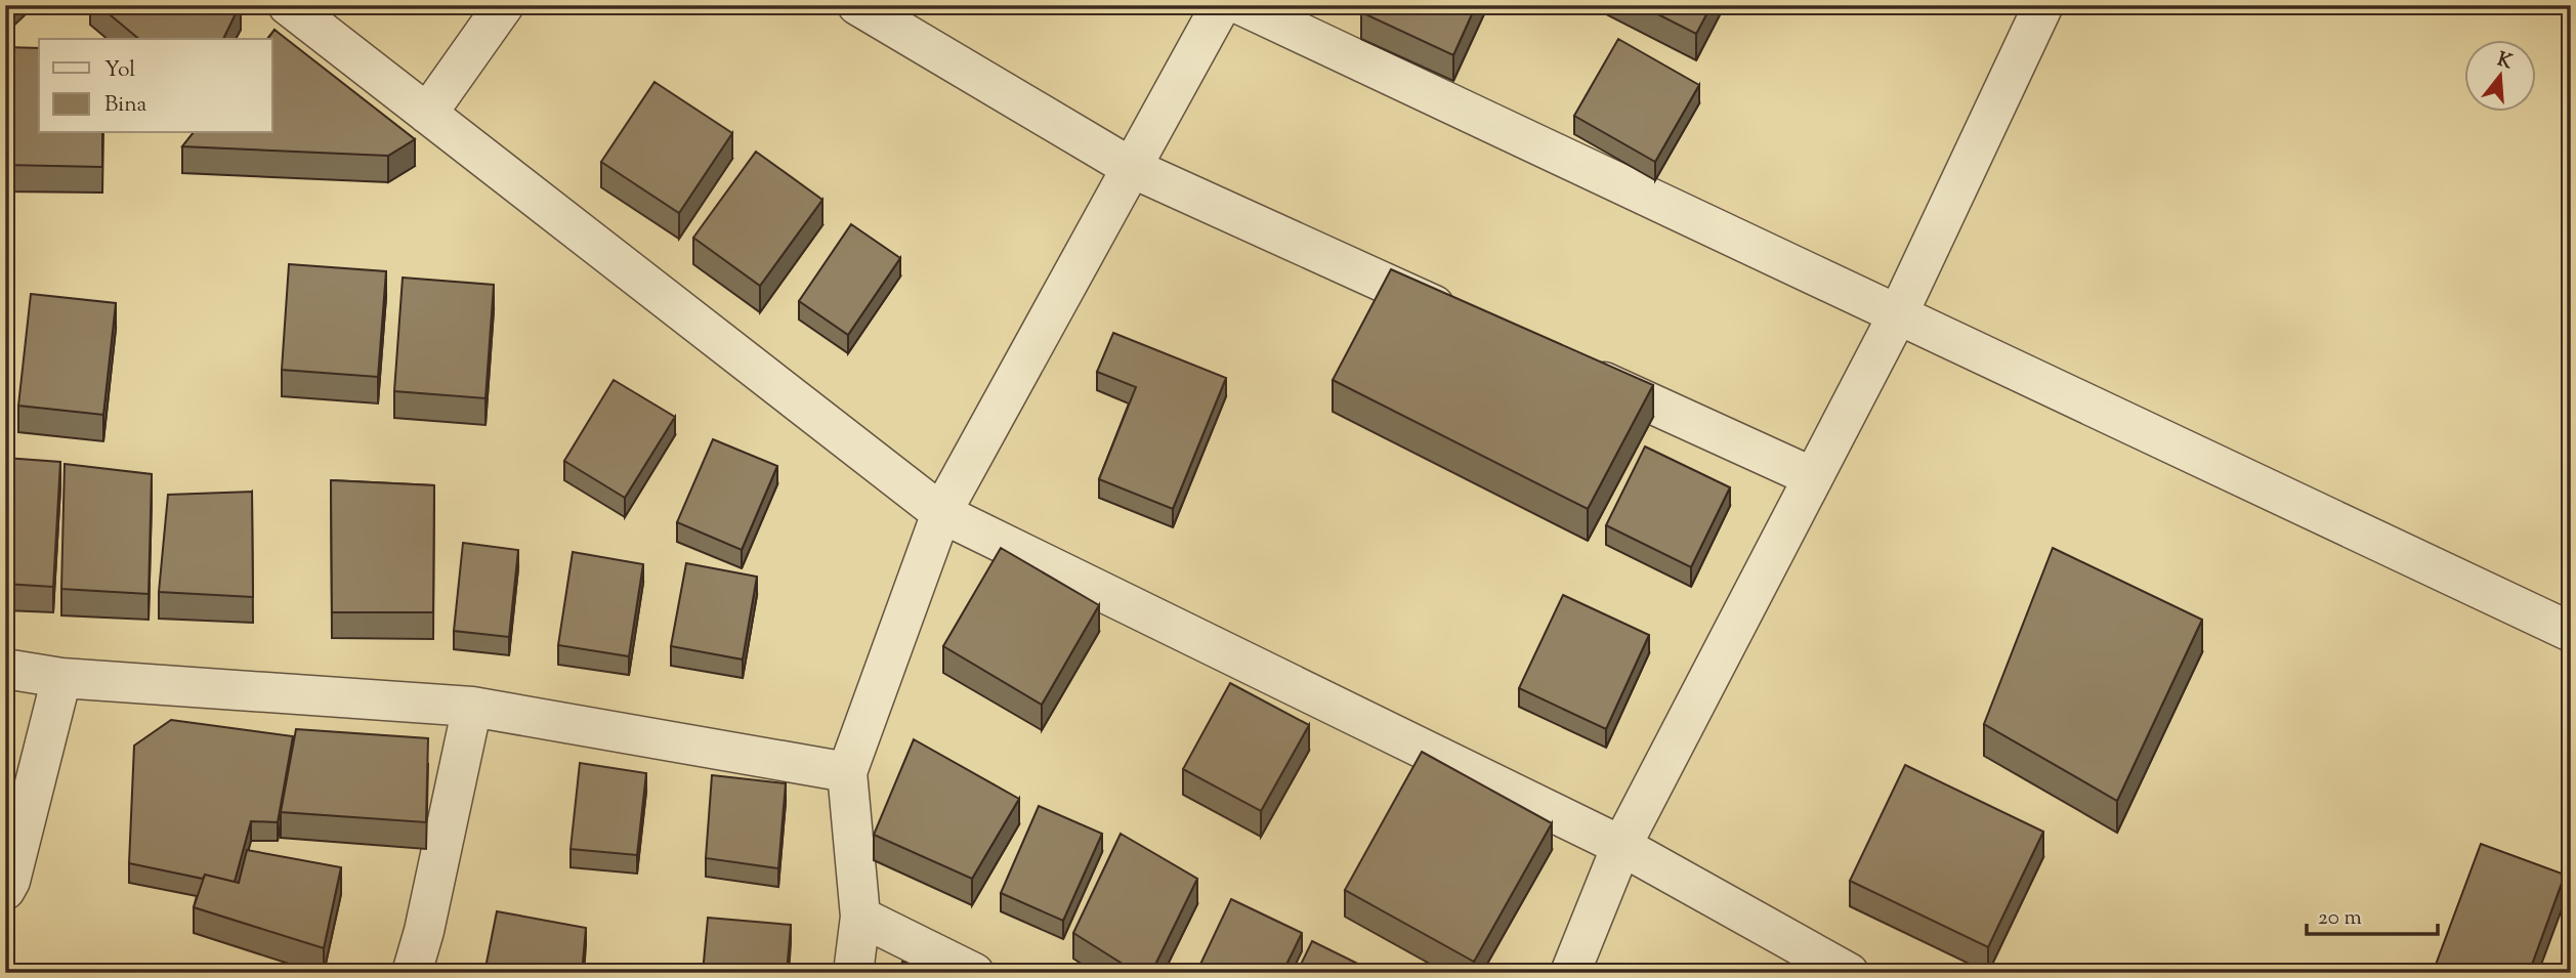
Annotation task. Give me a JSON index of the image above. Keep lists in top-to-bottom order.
{
  "legend": ["Yol", "Bina"],
  "scale_bar": "20 m",
  "north": "top"
}
